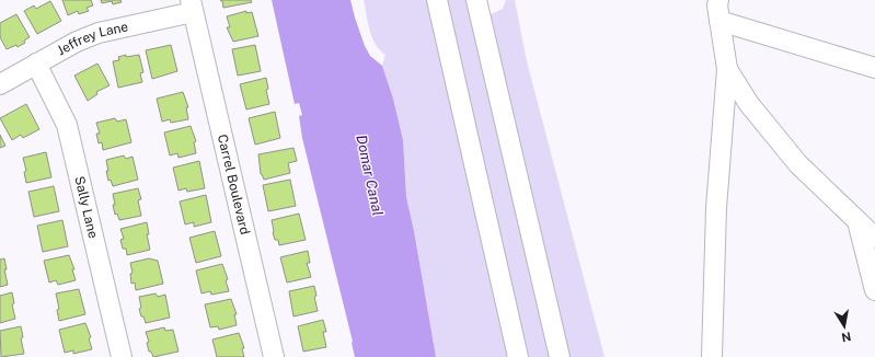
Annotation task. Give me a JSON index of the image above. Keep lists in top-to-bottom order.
{
  "streets": {
    "street": ["Jeffrey Lane", "Carrel Boulevard", "Sally Lane"]
  },
  "crossings": [
    ["Jeffrey Lane", "Carrel Boulevard"],
    ["Jeffrey Lane", "Sally Lane"]
  ],
  "water": ["Domar Canal"],
  "north": "bottom"
}
